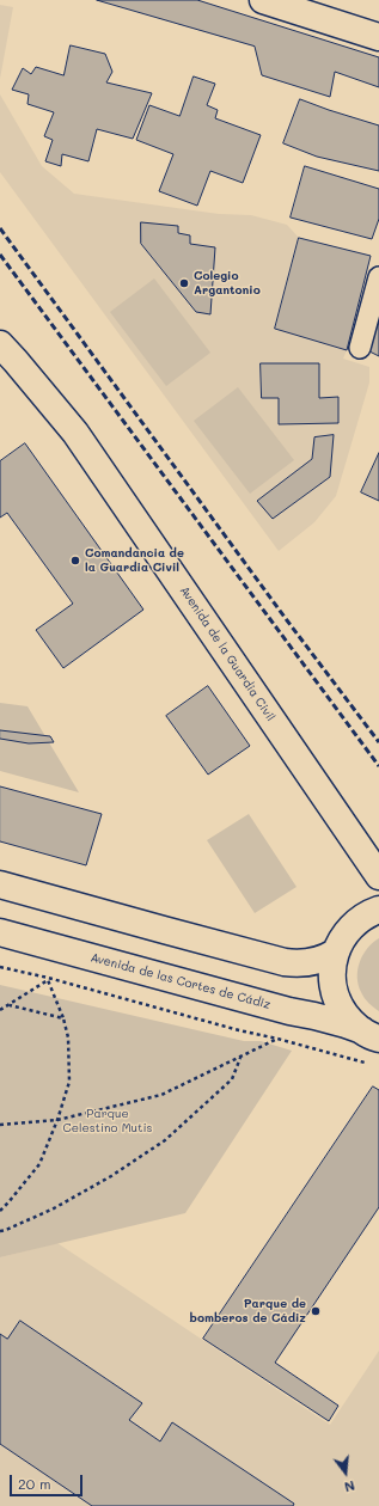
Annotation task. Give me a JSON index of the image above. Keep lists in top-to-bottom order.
{
  "streets": {
    "main road": ["Avenida de la Guardia Civil", "Avenida de las Cortes de Cádiz"]
  },
  "parks": ["Parque Celestino Mutis"],
  "places": ["Colegio Argantonio", "Comandancia de la Guardia Civil", "Parque de bomberos de Cádiz"],
  "scale_bar": "20 m",
  "north": "bottom"
}
